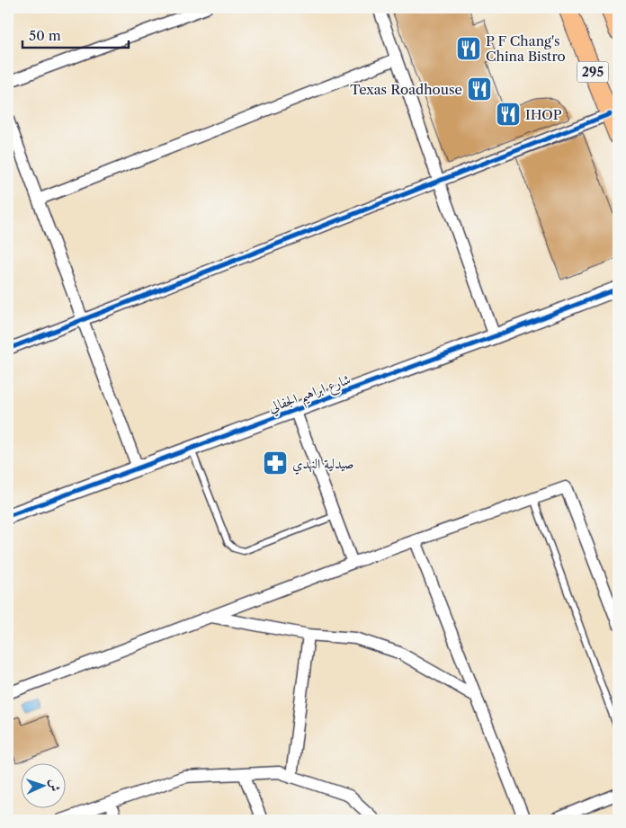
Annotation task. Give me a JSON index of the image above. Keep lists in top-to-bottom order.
{
  "streets": {
    "main road": ["295"],
    "street": ["شارع ابراهيم الجفالي"]
  },
  "places": {
    "restaurant": ["P F Chang's China Bistro", "Texas Roadhouse", "IHOP"],
    "pharmacy": ["صيدلية النهدي"]
  },
  "scale_bar": "50 m",
  "north": "right"
}
